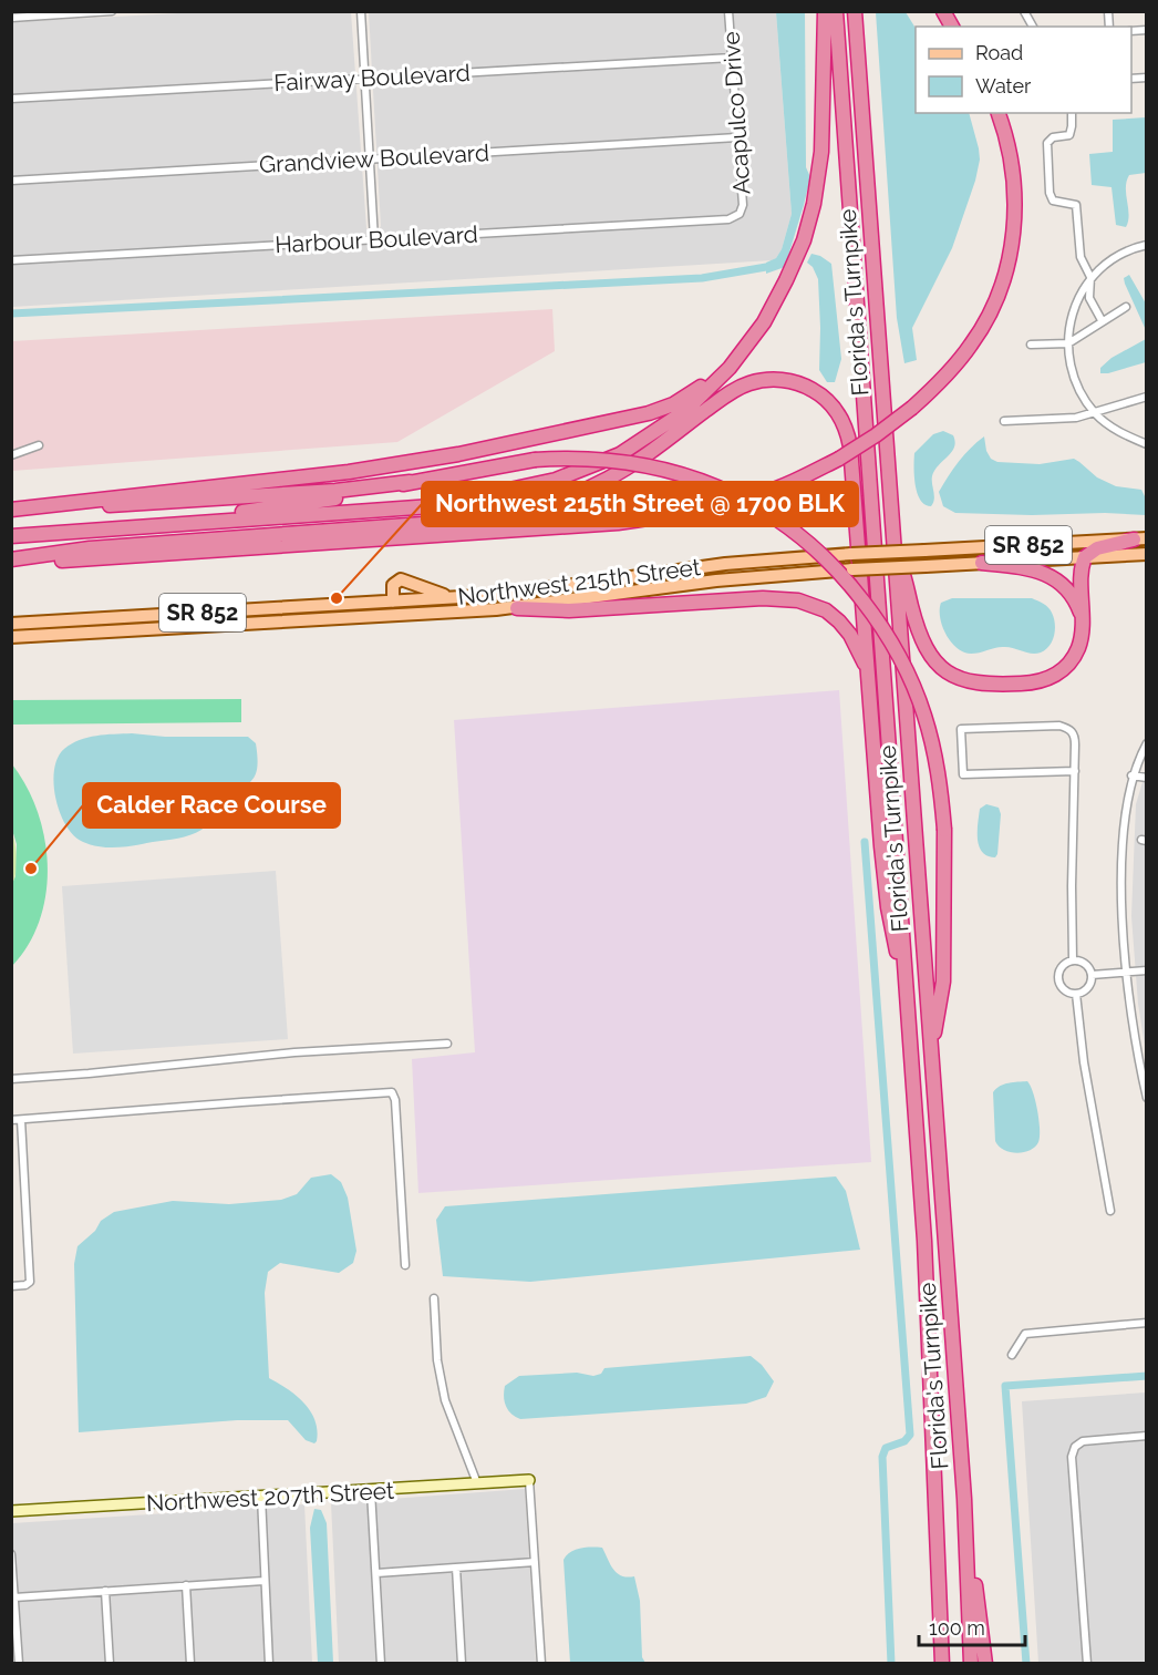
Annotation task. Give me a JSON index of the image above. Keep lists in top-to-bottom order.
{
  "streets": {
    "highway": ["Florida's Turnpike"],
    "main road": ["SR 852", "Northwest 215th Street"],
    "street": [
      "Fairway Boulevard",
      "Acapulco Drive",
      "Grandview Boulevard",
      "Harbour Boulevard",
      "Northwest 207th Street"
    ]
  },
  "crossings": [
    ["Fairway Boulevard", "Acapulco Drive"],
    ["Acapulco Drive", "Grandview Boulevard"],
    ["Acapulco Drive", "Harbour Boulevard"]
  ],
  "places": ["Northwest 215th Street @ 1700 BLK", "Calder Race Course"],
  "legend": ["Road", "Water"],
  "scale_bar": "100 m"
}
